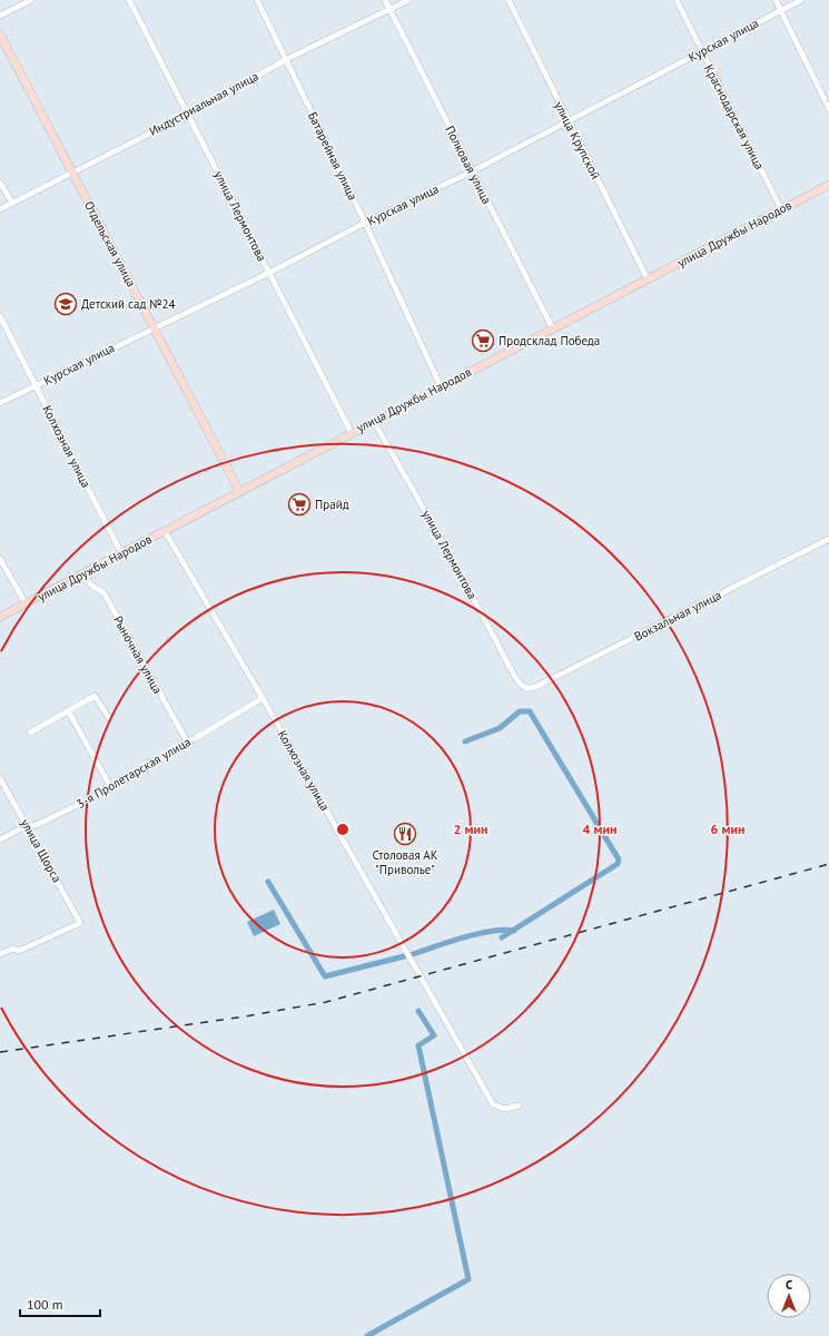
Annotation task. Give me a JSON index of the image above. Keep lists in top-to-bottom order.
{
  "streets": {
    "street": [
      "Курская улица",
      "Индустриальная улица",
      "Краснодарская улица",
      "улица Крупской",
      "Батарейная улица",
      "Полковая улица",
      "улица Лермонтова",
      "улица Дружбы Народов",
      "Отдельская улица",
      "Колхозная улица",
      "Вокзальная улица",
      "Рыночная улица",
      "3-я Пролетарская улица",
      "улица Щорса"
    ]
  },
  "crossings": [
    ["Курская улица", "Краснодарская улица"],
    ["Курская улица", "улица Крупской"],
    ["Курская улица", "Батарейная улица"],
    ["Курская улица", "Полковая улица"],
    ["Курская улица", "улица Лермонтова"],
    ["Курская улица", "Отдельская улица"],
    ["Курская улица", "Колхозная улица"],
    ["Индустриальная улица", "Батарейная улица"],
    ["Индустриальная улица", "Полковая улица"],
    ["Индустриальная улица", "улица Лермонтова"],
    ["Индустриальная улица", "Отдельская улица"],
    ["Краснодарская улица", "улица Дружбы Народов"],
    ["улица Крупской", "улица Дружбы Народов"],
    ["Батарейная улица", "улица Дружбы Народов"],
    ["Полковая улица", "улица Дружбы Народов"],
    ["улица Лермонтова", "улица Дружбы Народов"],
    ["улица Лермонтова", "Вокзальная улица"],
    ["улица Дружбы Народов", "Отдельская улица"],
    ["улица Дружбы Народов", "Колхозная улица"],
    ["улица Дружбы Народов", "Рыночная улица"],
    ["Колхозная улица", "3-я Пролетарская улица"],
    ["Рыночная улица", "3-я Пролетарская улица"],
    ["3-я Пролетарская улица", "улица Щорса"]
  ],
  "places": {
    "school or university": ["Детский сад №24"],
    "supermarket": ["Продсклад Победа", "Прайд"],
    "restaurant": ["Столовая АК \"Приволье\""]
  },
  "scale_bar": "100 m",
  "north": "top",
  "rings": ["2 мин", "4 мин", "6 мин"]
}
